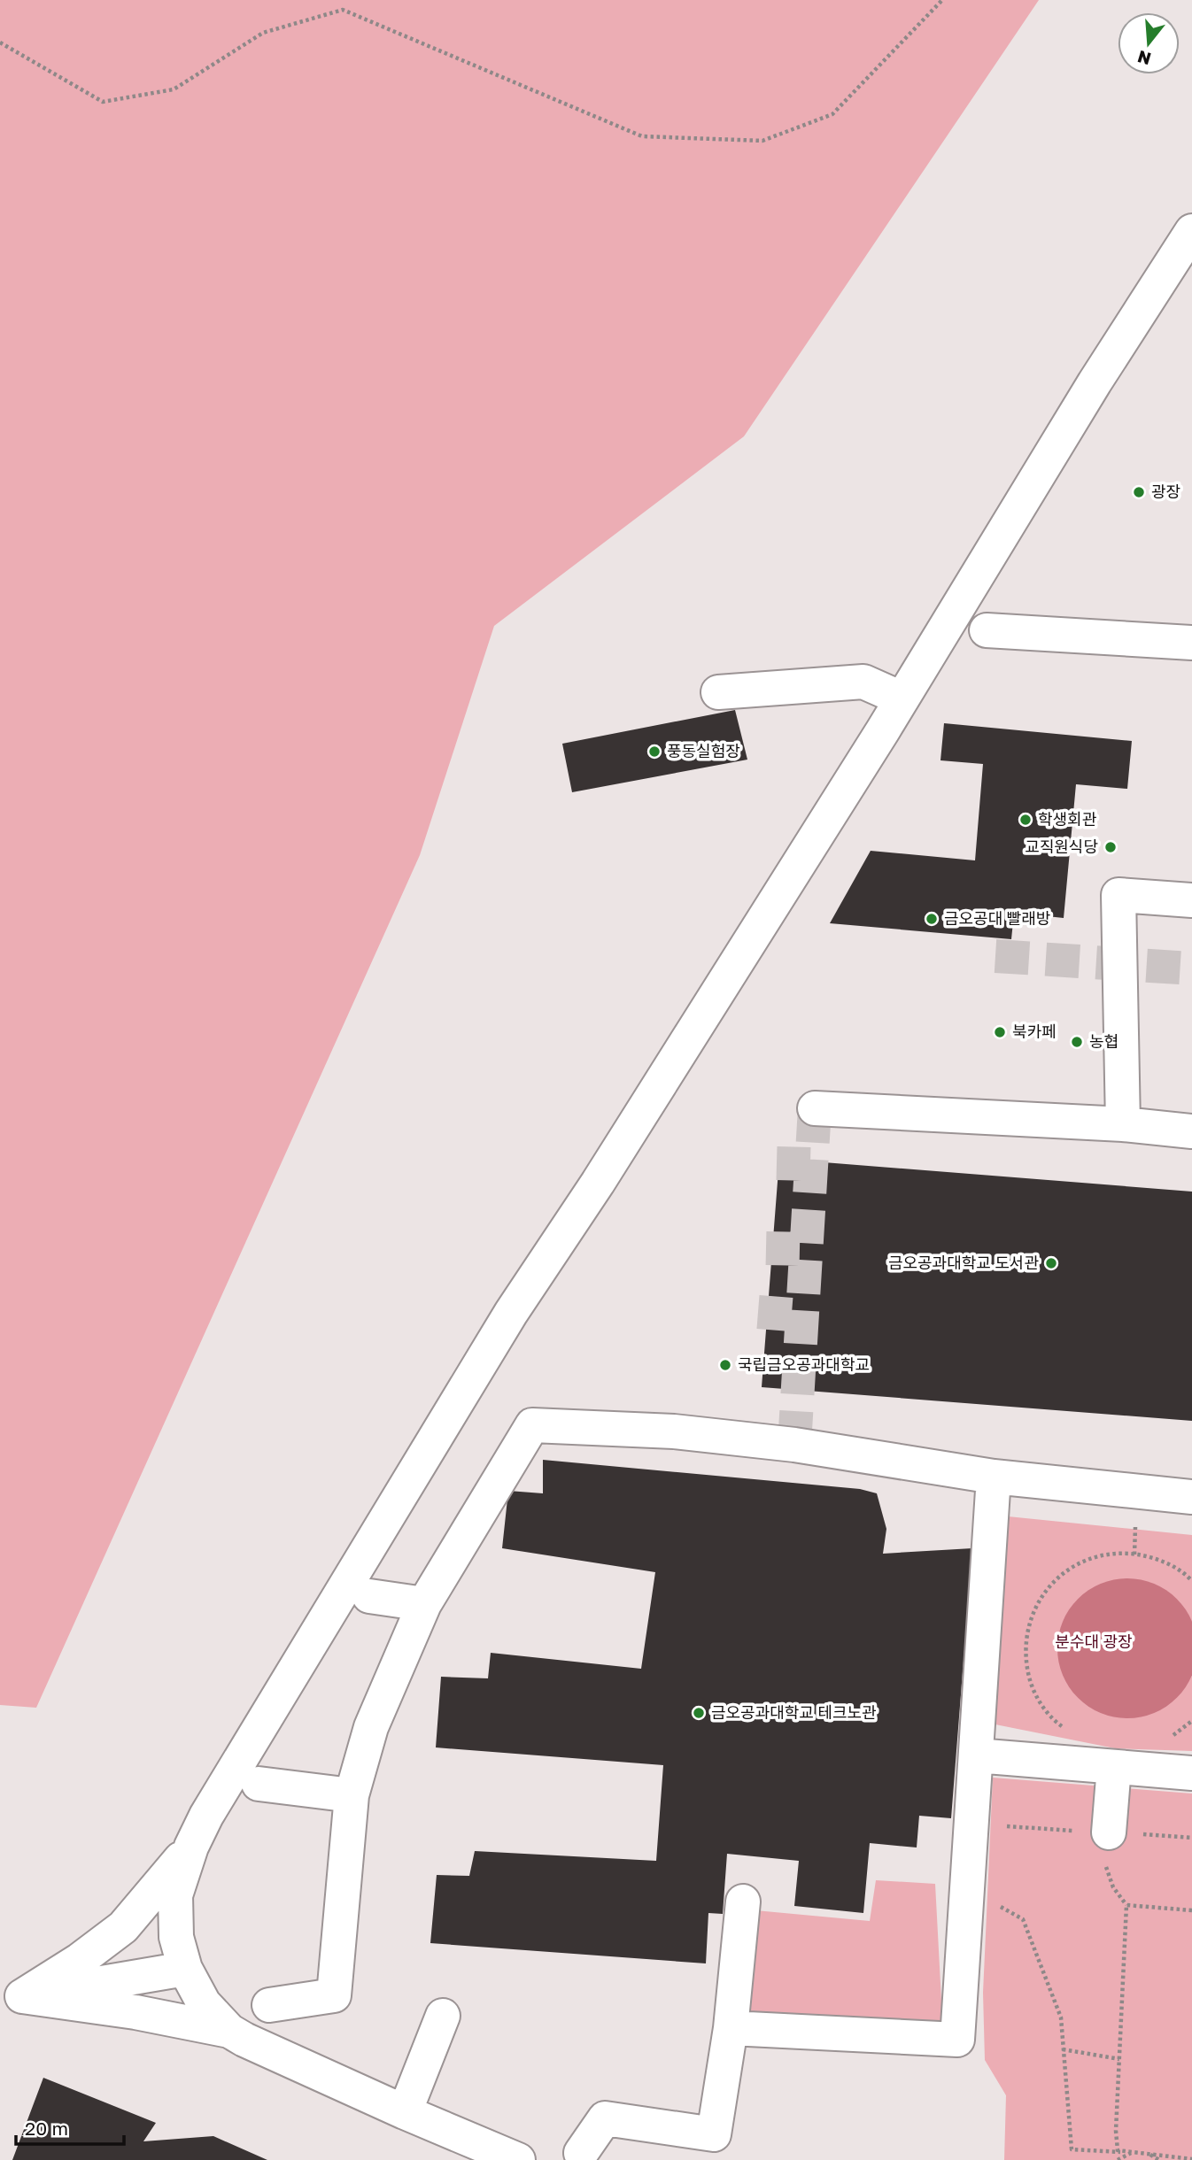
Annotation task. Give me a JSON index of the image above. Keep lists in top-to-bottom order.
{
  "parks": ["분수대 광장"],
  "places": [
    "광장",
    "풍동실험장",
    "학생회관",
    "교직원식당",
    "금오공대 빨래방",
    "북카페",
    "농협",
    "금오공과대학교 도서관",
    "국립금오공과대학교",
    "금오공과대학교 테크노관"
  ],
  "scale_bar": "20 m",
  "north": "bottom"
}
